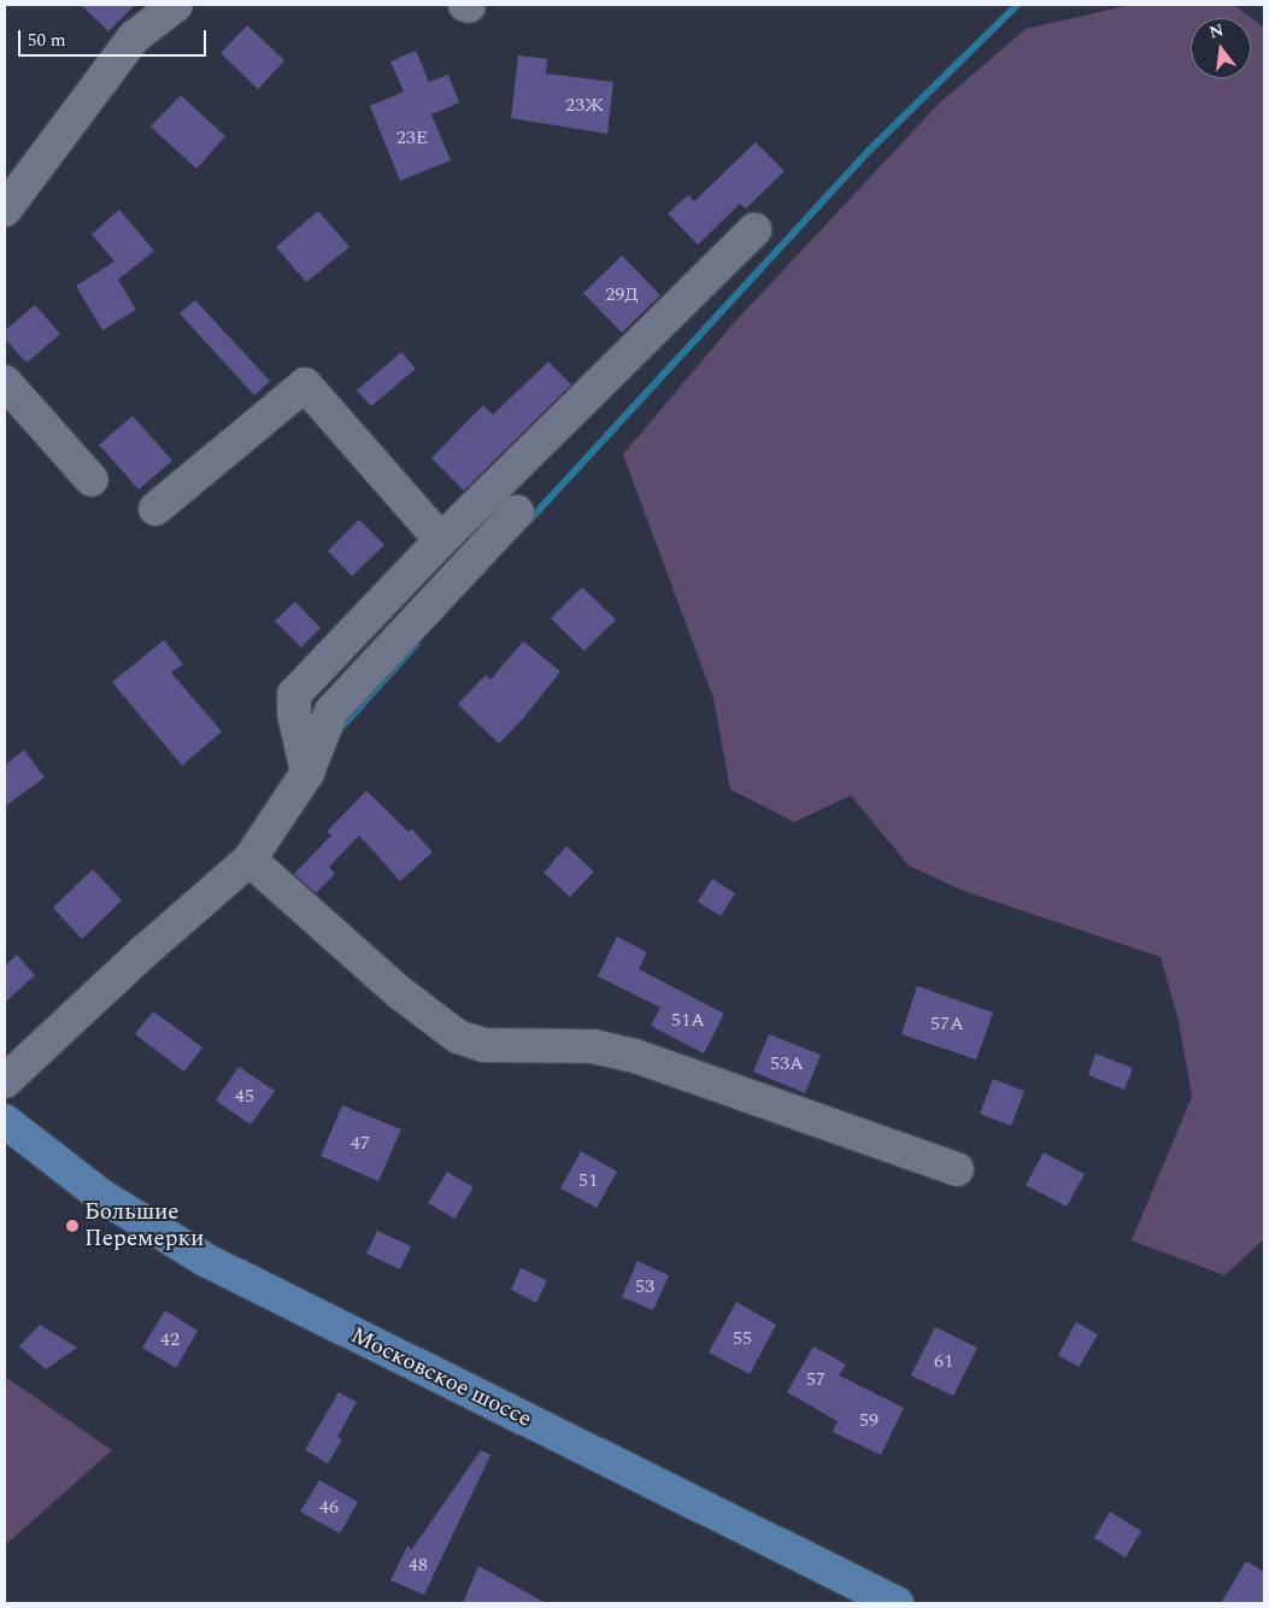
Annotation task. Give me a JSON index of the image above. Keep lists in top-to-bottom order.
{
  "streets": {
    "main road": ["Московское шоссе"]
  },
  "places": ["Большие Перемерки"],
  "house_numbers": [
    "23Ж",
    "23Е",
    "29Д",
    "51А",
    "57А",
    "53А",
    "45",
    "47",
    "51",
    "53",
    "55",
    "42",
    "61",
    "57",
    "59",
    "46",
    "48"
  ],
  "scale_bar": "50 m",
  "north": "top"
}
